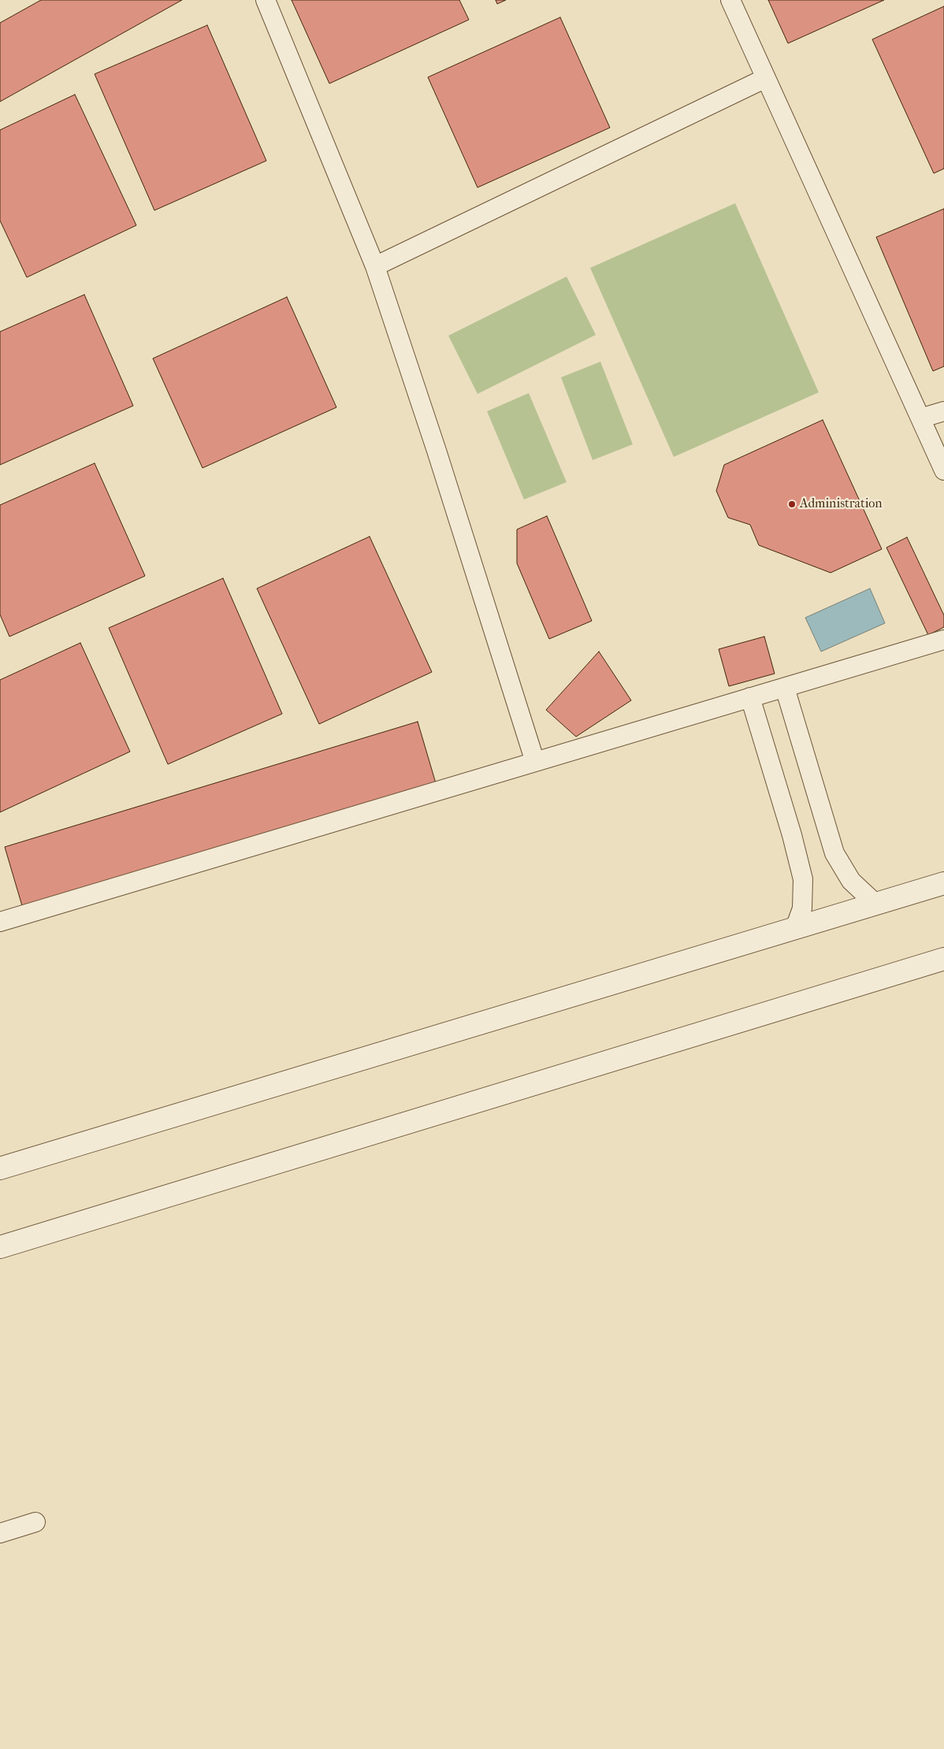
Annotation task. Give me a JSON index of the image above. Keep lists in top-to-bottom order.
{
  "places": ["Administration"]
}
